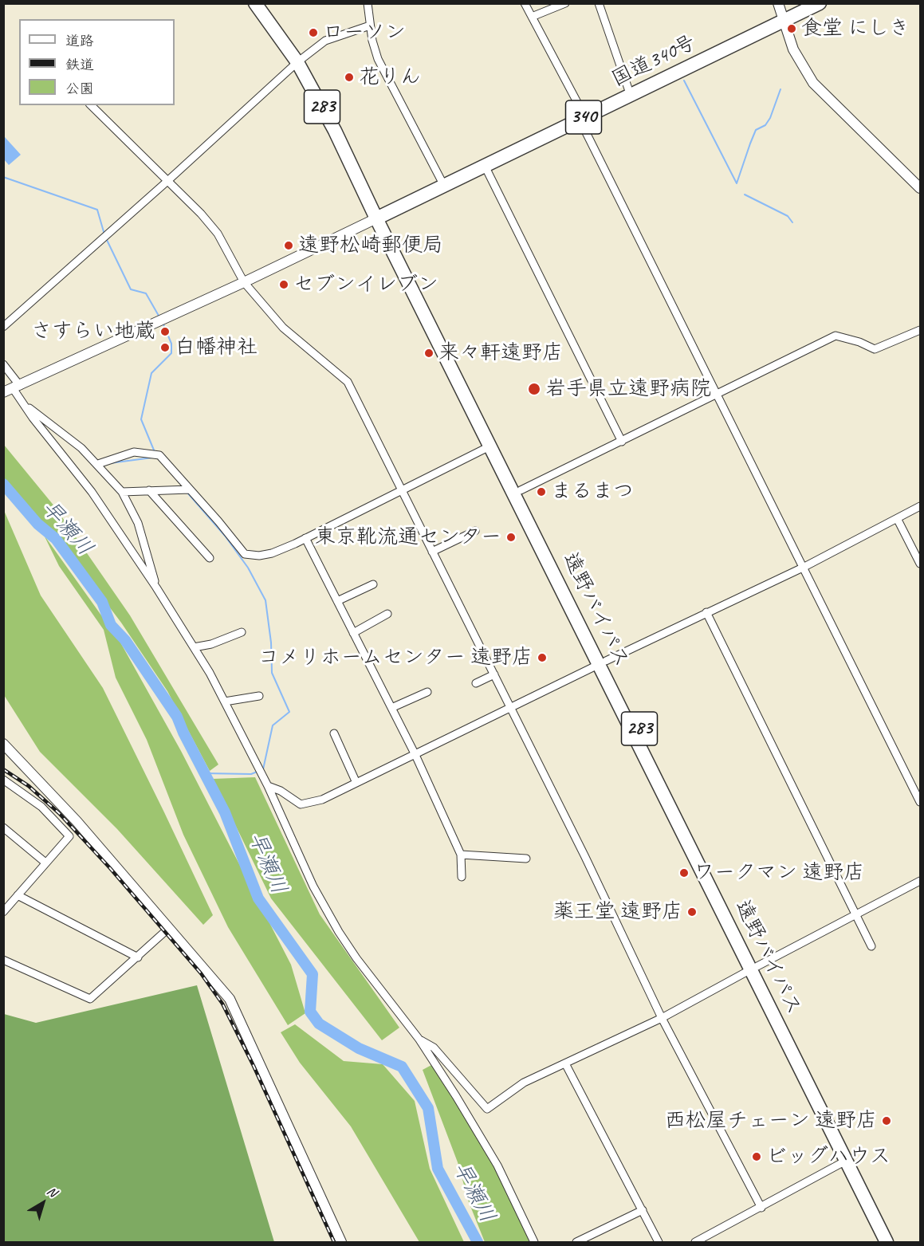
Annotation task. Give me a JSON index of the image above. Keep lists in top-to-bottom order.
{
  "streets": {
    "highway": [
      "国道340号",
      "283",
      "340",
      "遠野バイパス"
    ]
  },
  "crossings": [
    ["国道340号", "遠野バイパス"]
  ],
  "water": ["早瀬川"],
  "places": [
    "食堂 にしき",
    "ローソン",
    "花りん",
    "遠野松崎郵便局",
    "セブンイレブン",
    "さすらい地蔵",
    "白幡神社",
    "来々軒遠野店",
    "岩手県立遠野病院",
    "まるまつ",
    "東京靴流通センター",
    "コメリホームセンター 遠野店",
    "ワークマン 遠野店",
    "薬王堂 遠野店",
    "西松屋チェーン 遠野店",
    "ビッグハウス"
  ],
  "legend": ["道路", "鉄道", "公園"],
  "north": "top right"
}
